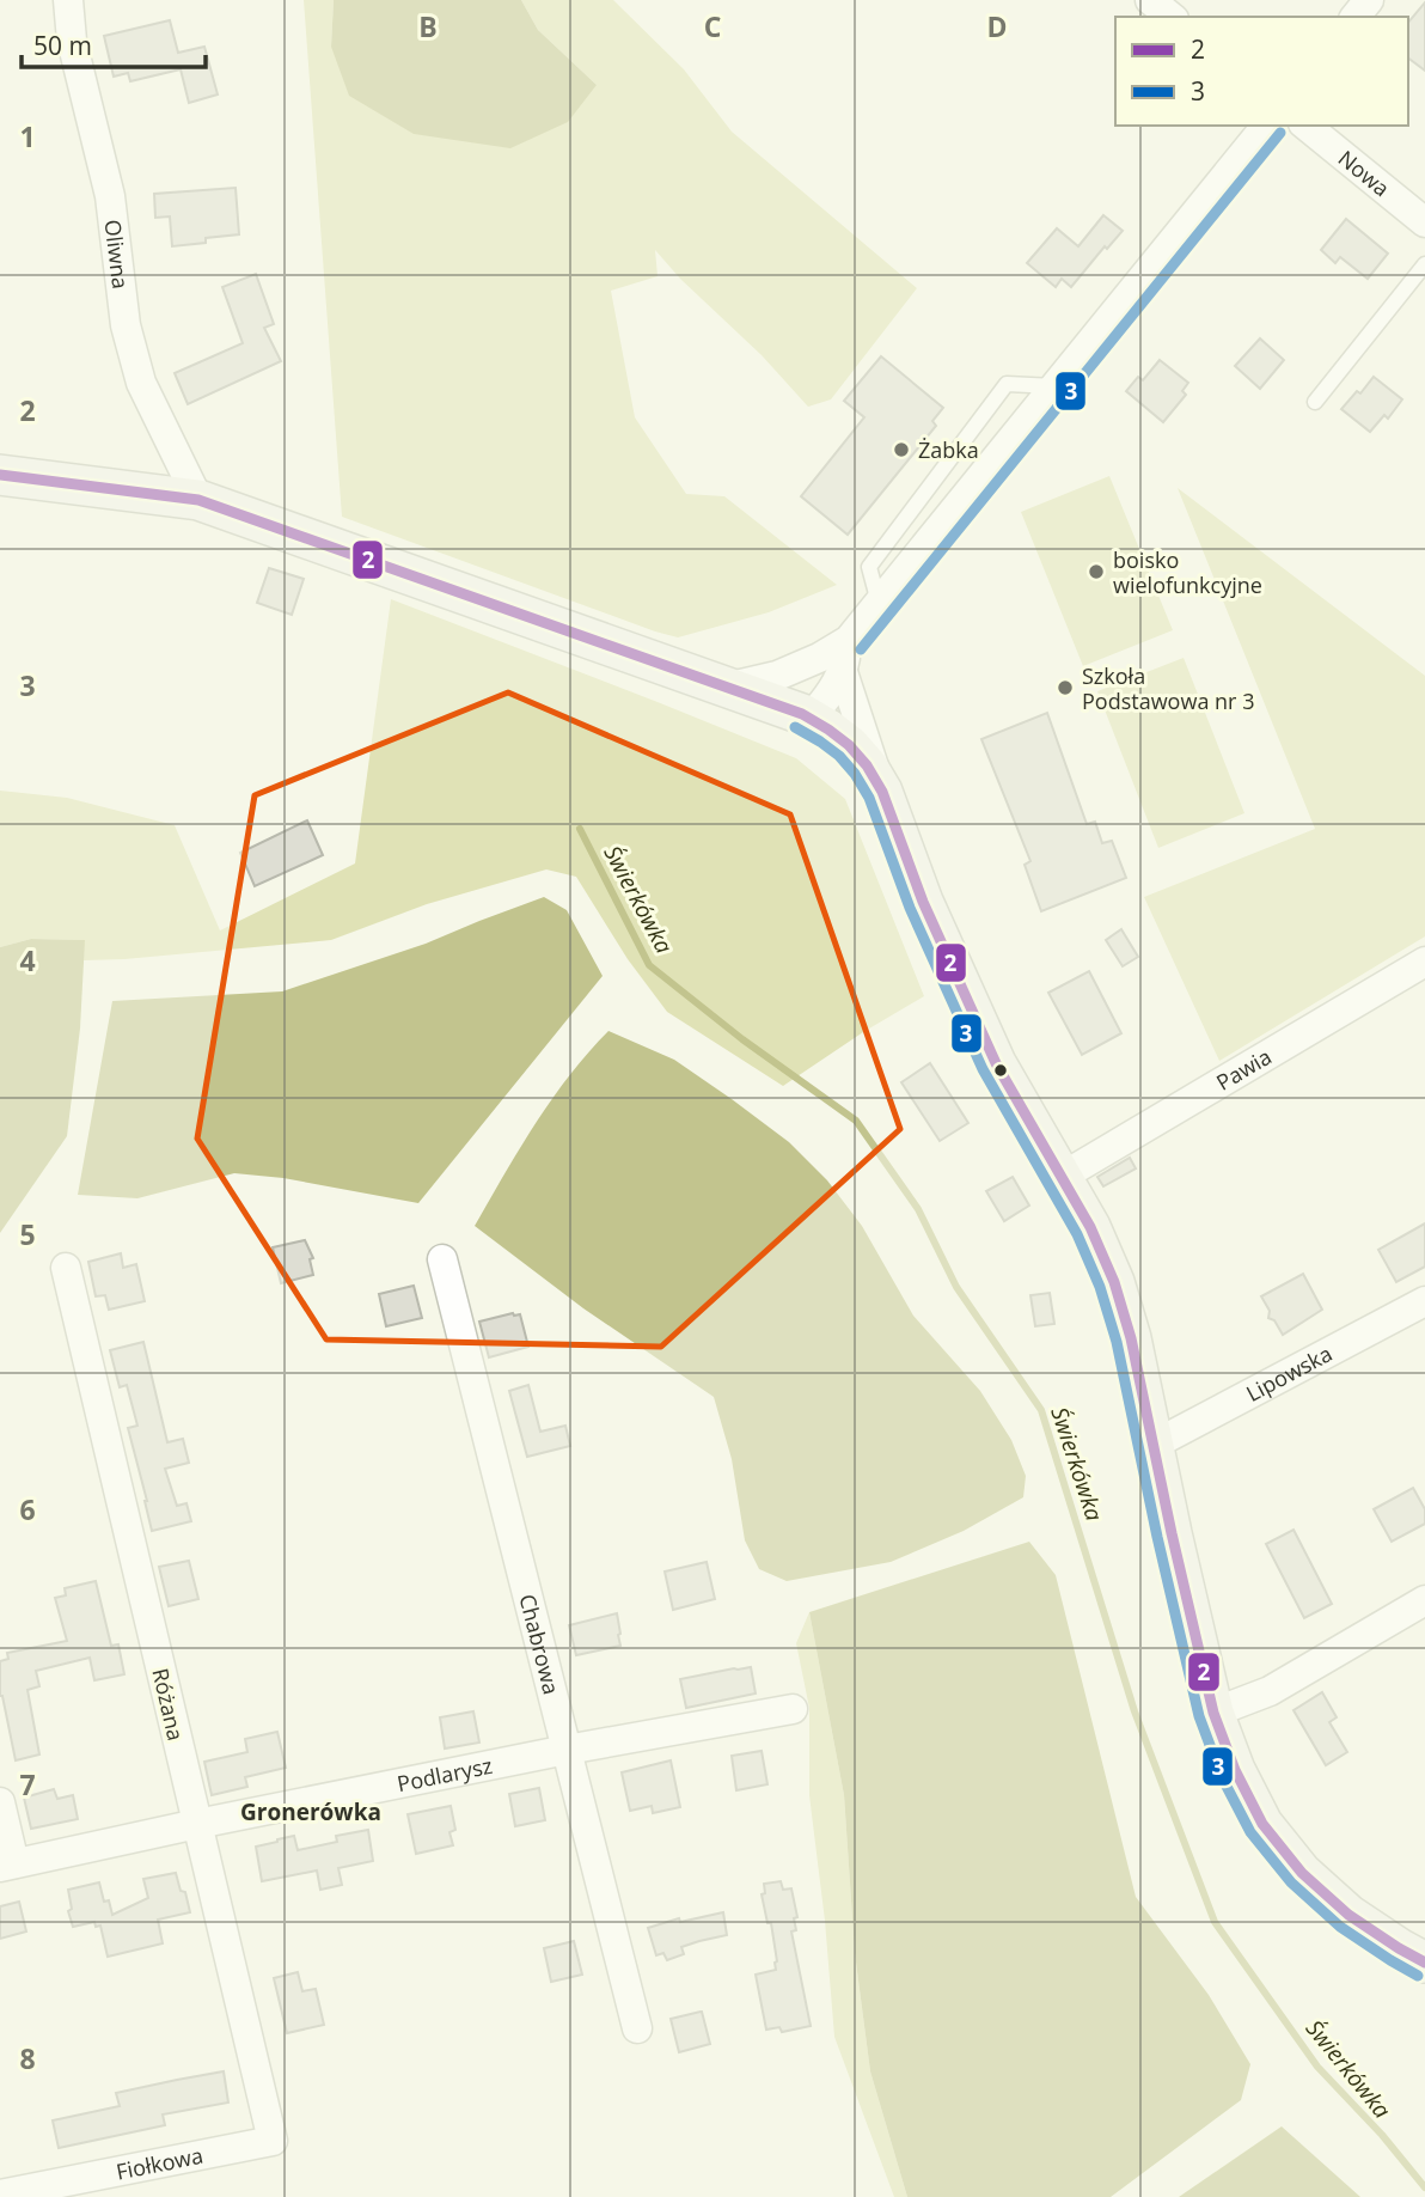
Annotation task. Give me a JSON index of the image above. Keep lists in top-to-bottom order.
{
  "streets": {
    "street": [
      "Nowa",
      "Oliwna",
      "Pawia",
      "Lipowska",
      "Chabrowa",
      "Różana",
      "Podlarysz",
      "Fiołkowa"
    ]
  },
  "crossings": [
    ["Chabrowa", "Podlarysz"],
    ["Różana", "Podlarysz"],
    ["Różana", "Fiołkowa"]
  ],
  "districts": ["Gronerówka"],
  "water": ["Świerkówka"],
  "places": ["Żabka", "boisko wielofunkcyjne", "Szkoła Podstawowa nr 3"],
  "lines": ["transit line 3", "transit line 2"],
  "legend": ["2", "3"],
  "scale_bar": "50 m",
  "grid": {
    "columns": ["B", "C", "D"],
    "rows": [
      "1",
      "2",
      "3",
      "4",
      "5",
      "6",
      "7",
      "8"
    ]
  }
}
